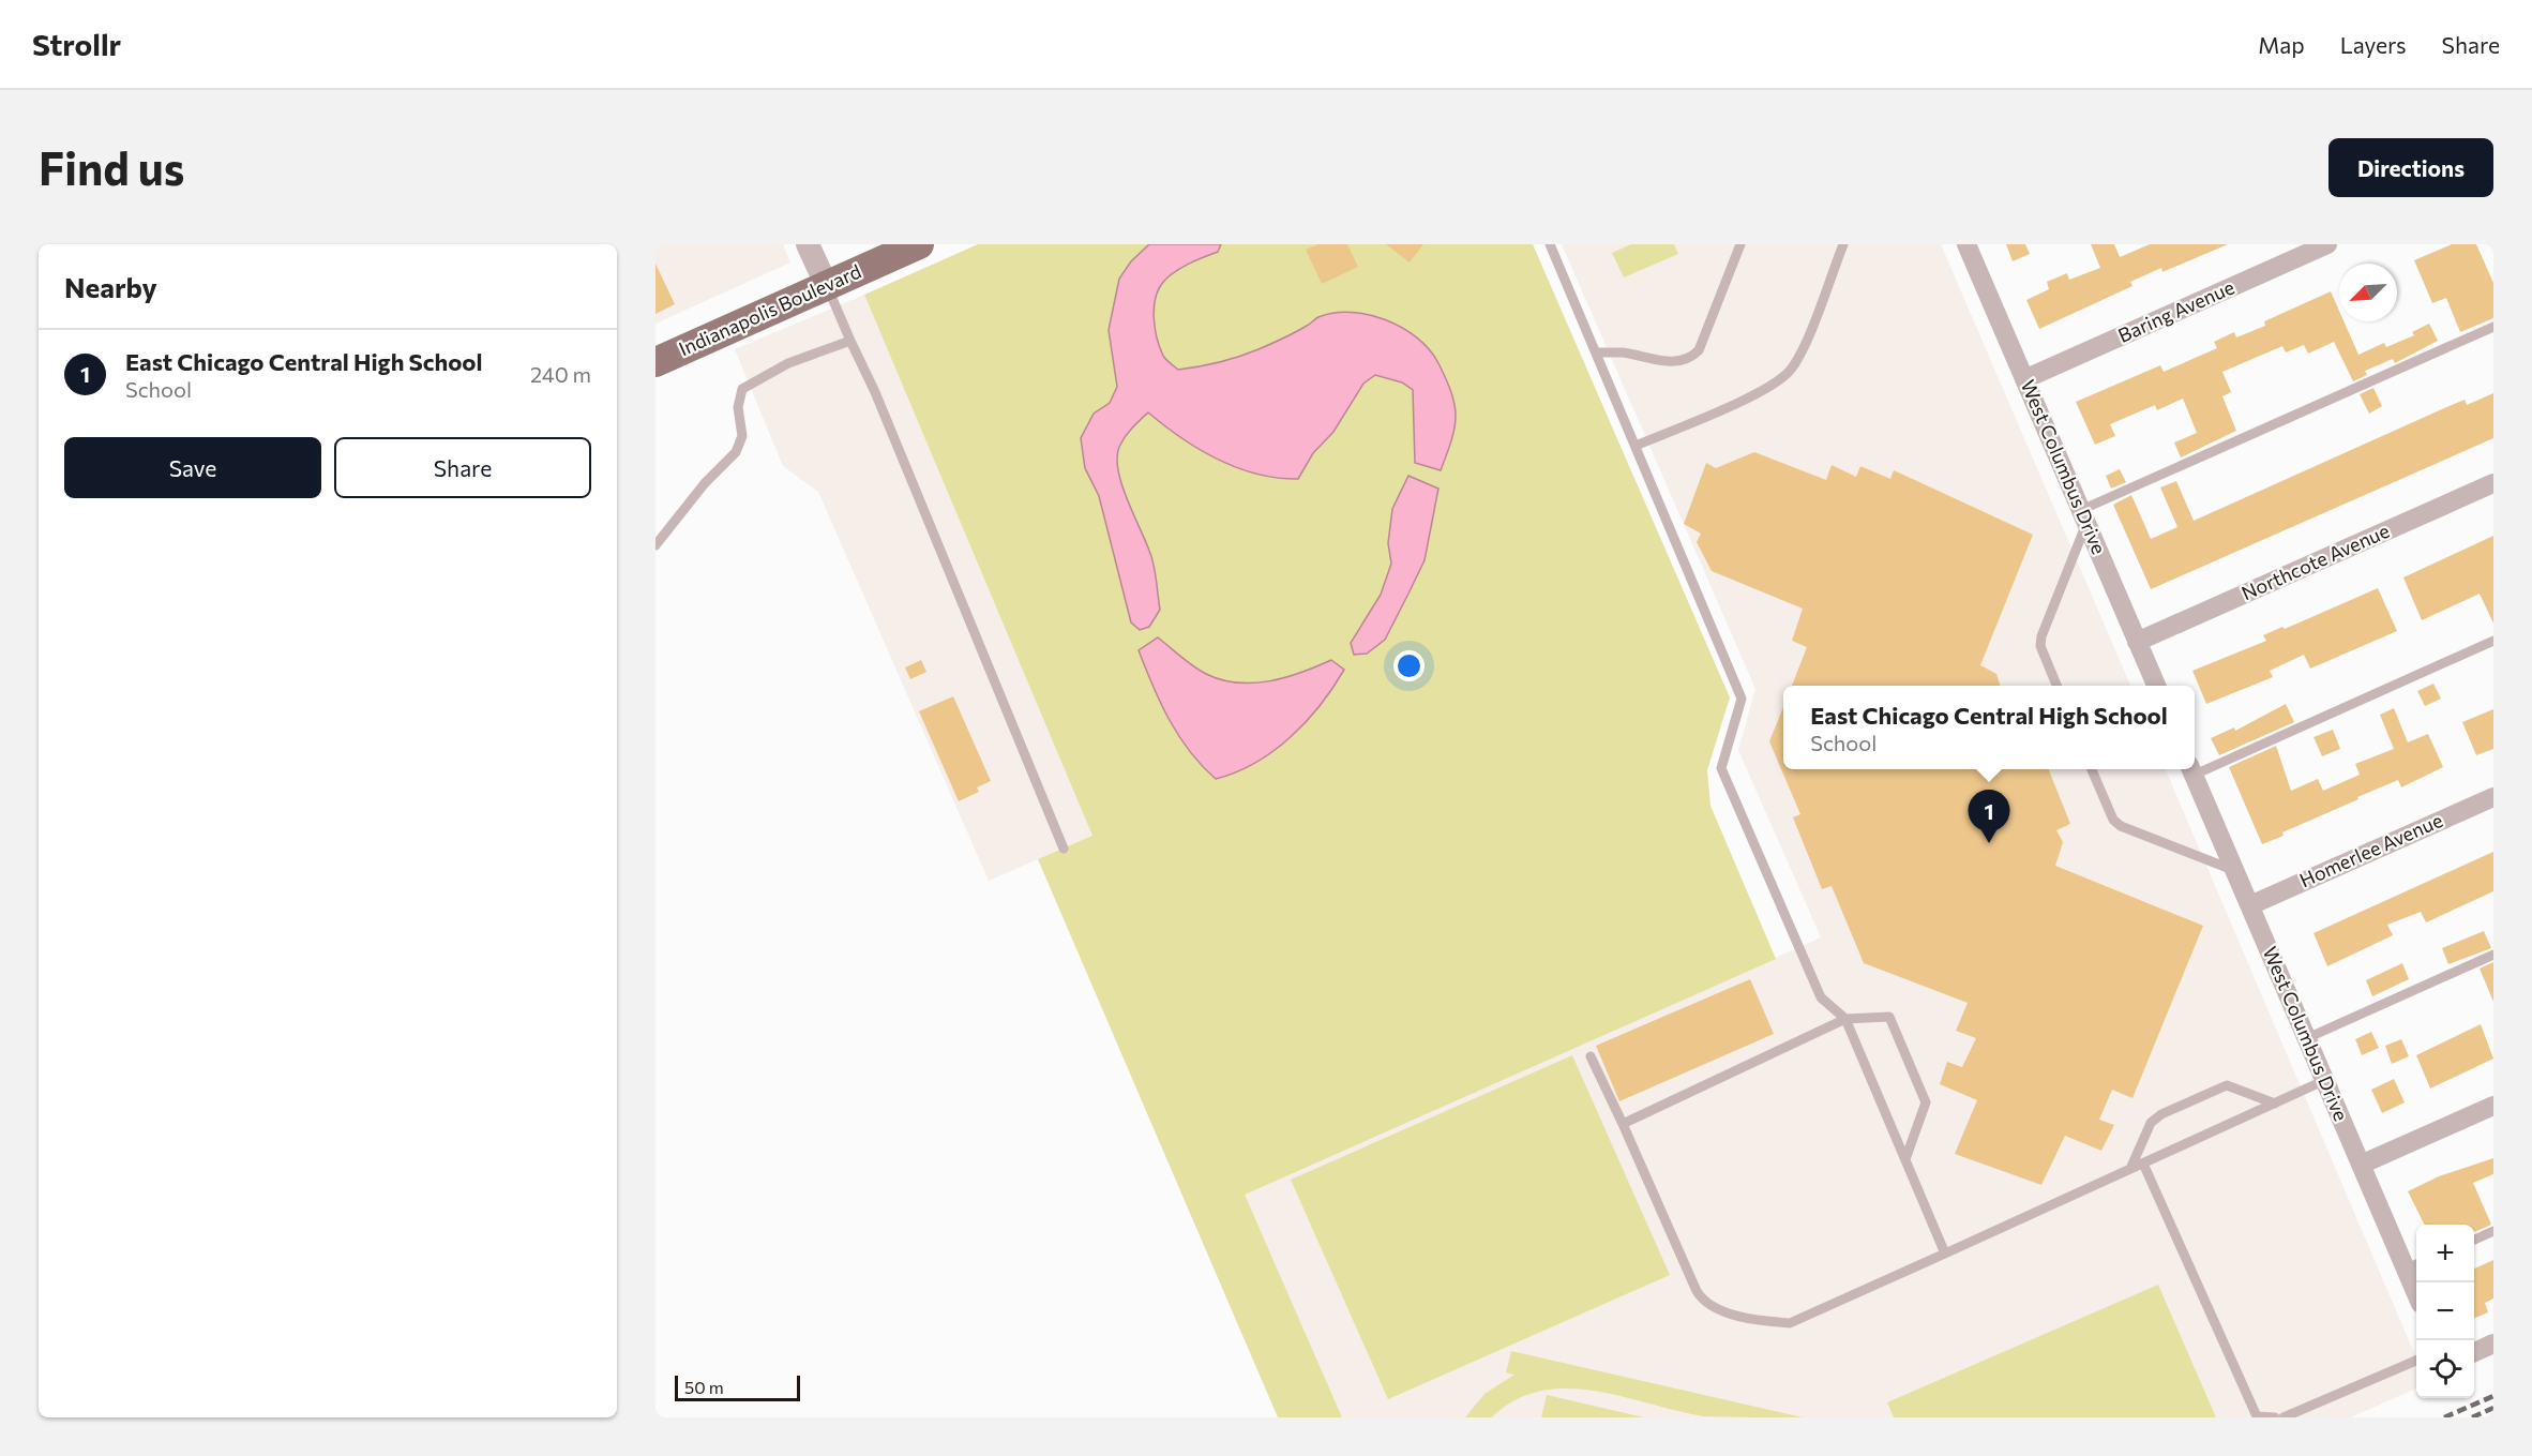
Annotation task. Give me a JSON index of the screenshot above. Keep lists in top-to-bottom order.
{
  "streets": {
    "main road": ["Indianapolis Boulevard"],
    "street": [
      "Baring Avenue",
      "West Columbus Drive",
      "Northcote Avenue",
      "Homerlee Avenue"
    ]
  },
  "crossings": [
    ["Baring Avenue", "West Columbus Drive"],
    ["West Columbus Drive", "Northcote Avenue"],
    ["West Columbus Drive", "Homerlee Avenue"]
  ],
  "scale_bar": "50 m",
  "north": "bottom left",
  "page": {
    "header": "Strollr",
    "nav": ["Map", "Layers", "Share"],
    "buttons": [
      "Directions",
      ["Save", "Share"]
    ],
    "title": "Find us",
    "heading": "Nearby",
    "list": [
      {
        "mark": "1",
        "name": "East Chicago Central High School",
        "note": "School",
        "value": "240 m"
      }
    ],
    "popup": ["East Chicago Central High School", "School"],
    "pins": "1",
    "map_buttons": ["+", "−"],
    "scale": "50 m"
  }
}
